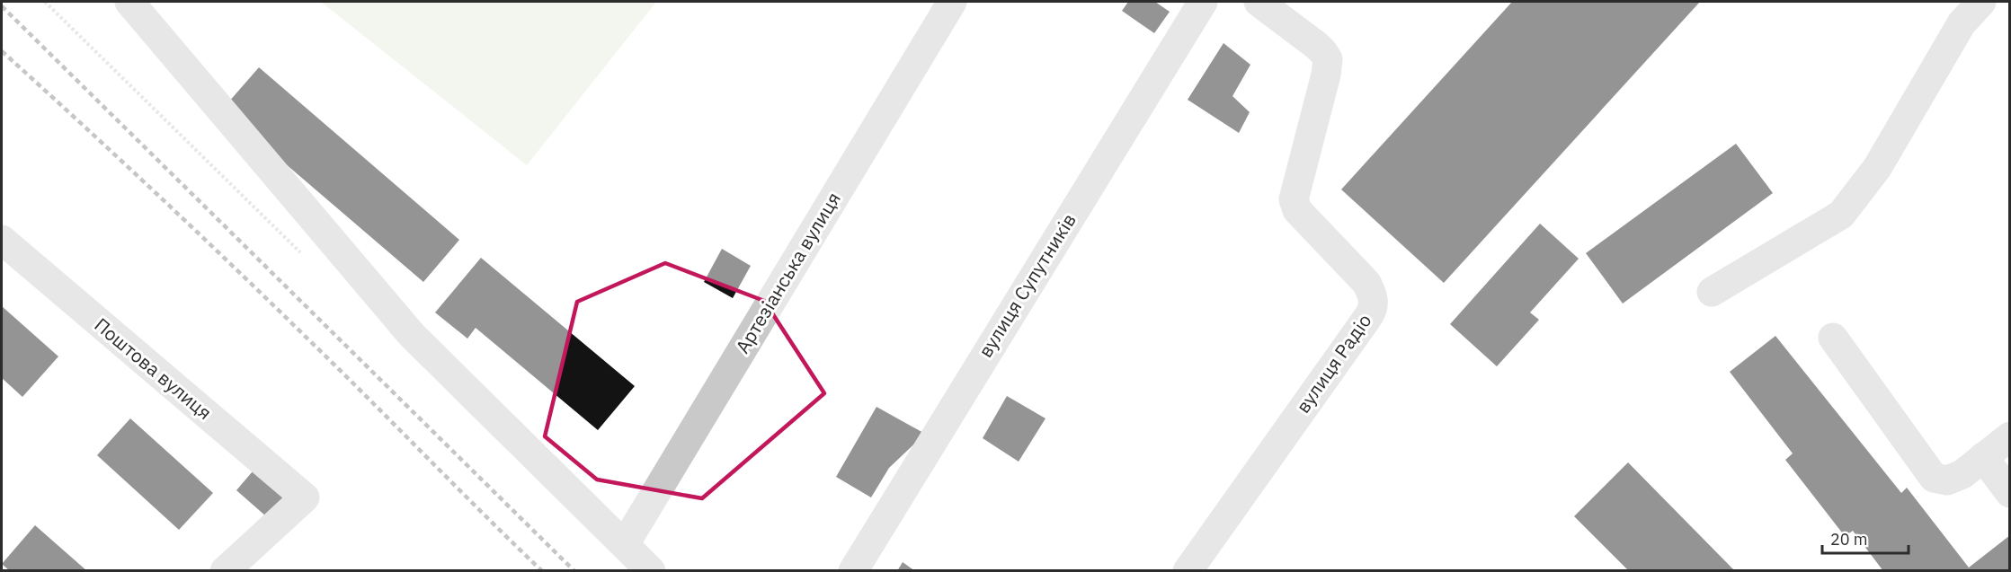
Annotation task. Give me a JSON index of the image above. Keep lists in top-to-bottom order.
{
  "streets": {
    "street": [
      "Артезіанська вулиця",
      "вулиця Супутників",
      "вулиця Радіо",
      "Поштова вулиця"
    ]
  },
  "scale_bar": "20 m"
}
